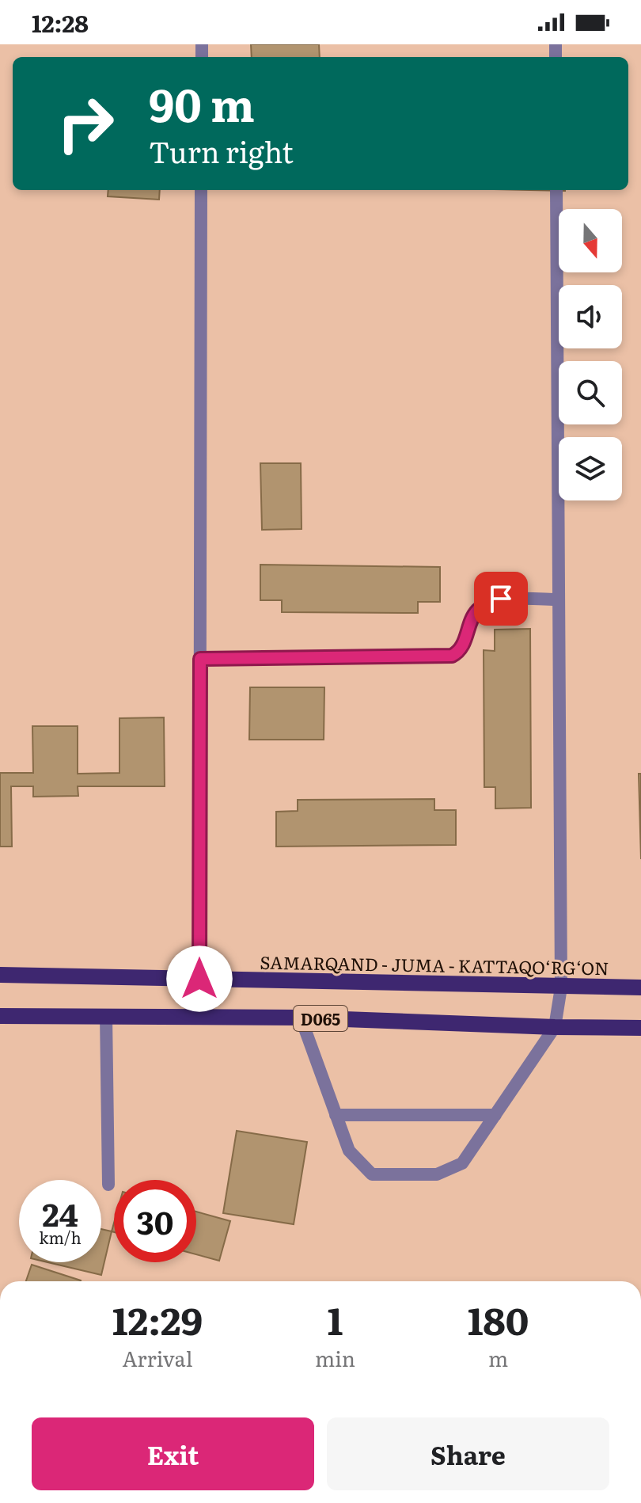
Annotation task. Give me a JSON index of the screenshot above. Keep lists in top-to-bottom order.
{
  "streets": {
    "main road": ["SAMARQAND - JUMA - KATTAQO‘RG‘ON", "D065"]
  },
  "north": "bottom",
  "page": {
    "status": "12:28",
    "turn": ["90 m", "Turn right"],
    "speed": "24 km/h",
    "limit": "30",
    "eta": [
      "12:29",
      "Arrival",
      "1",
      "min",
      "180",
      "m"
    ],
    "buttons": ["Exit", "Share"]
  }
}
